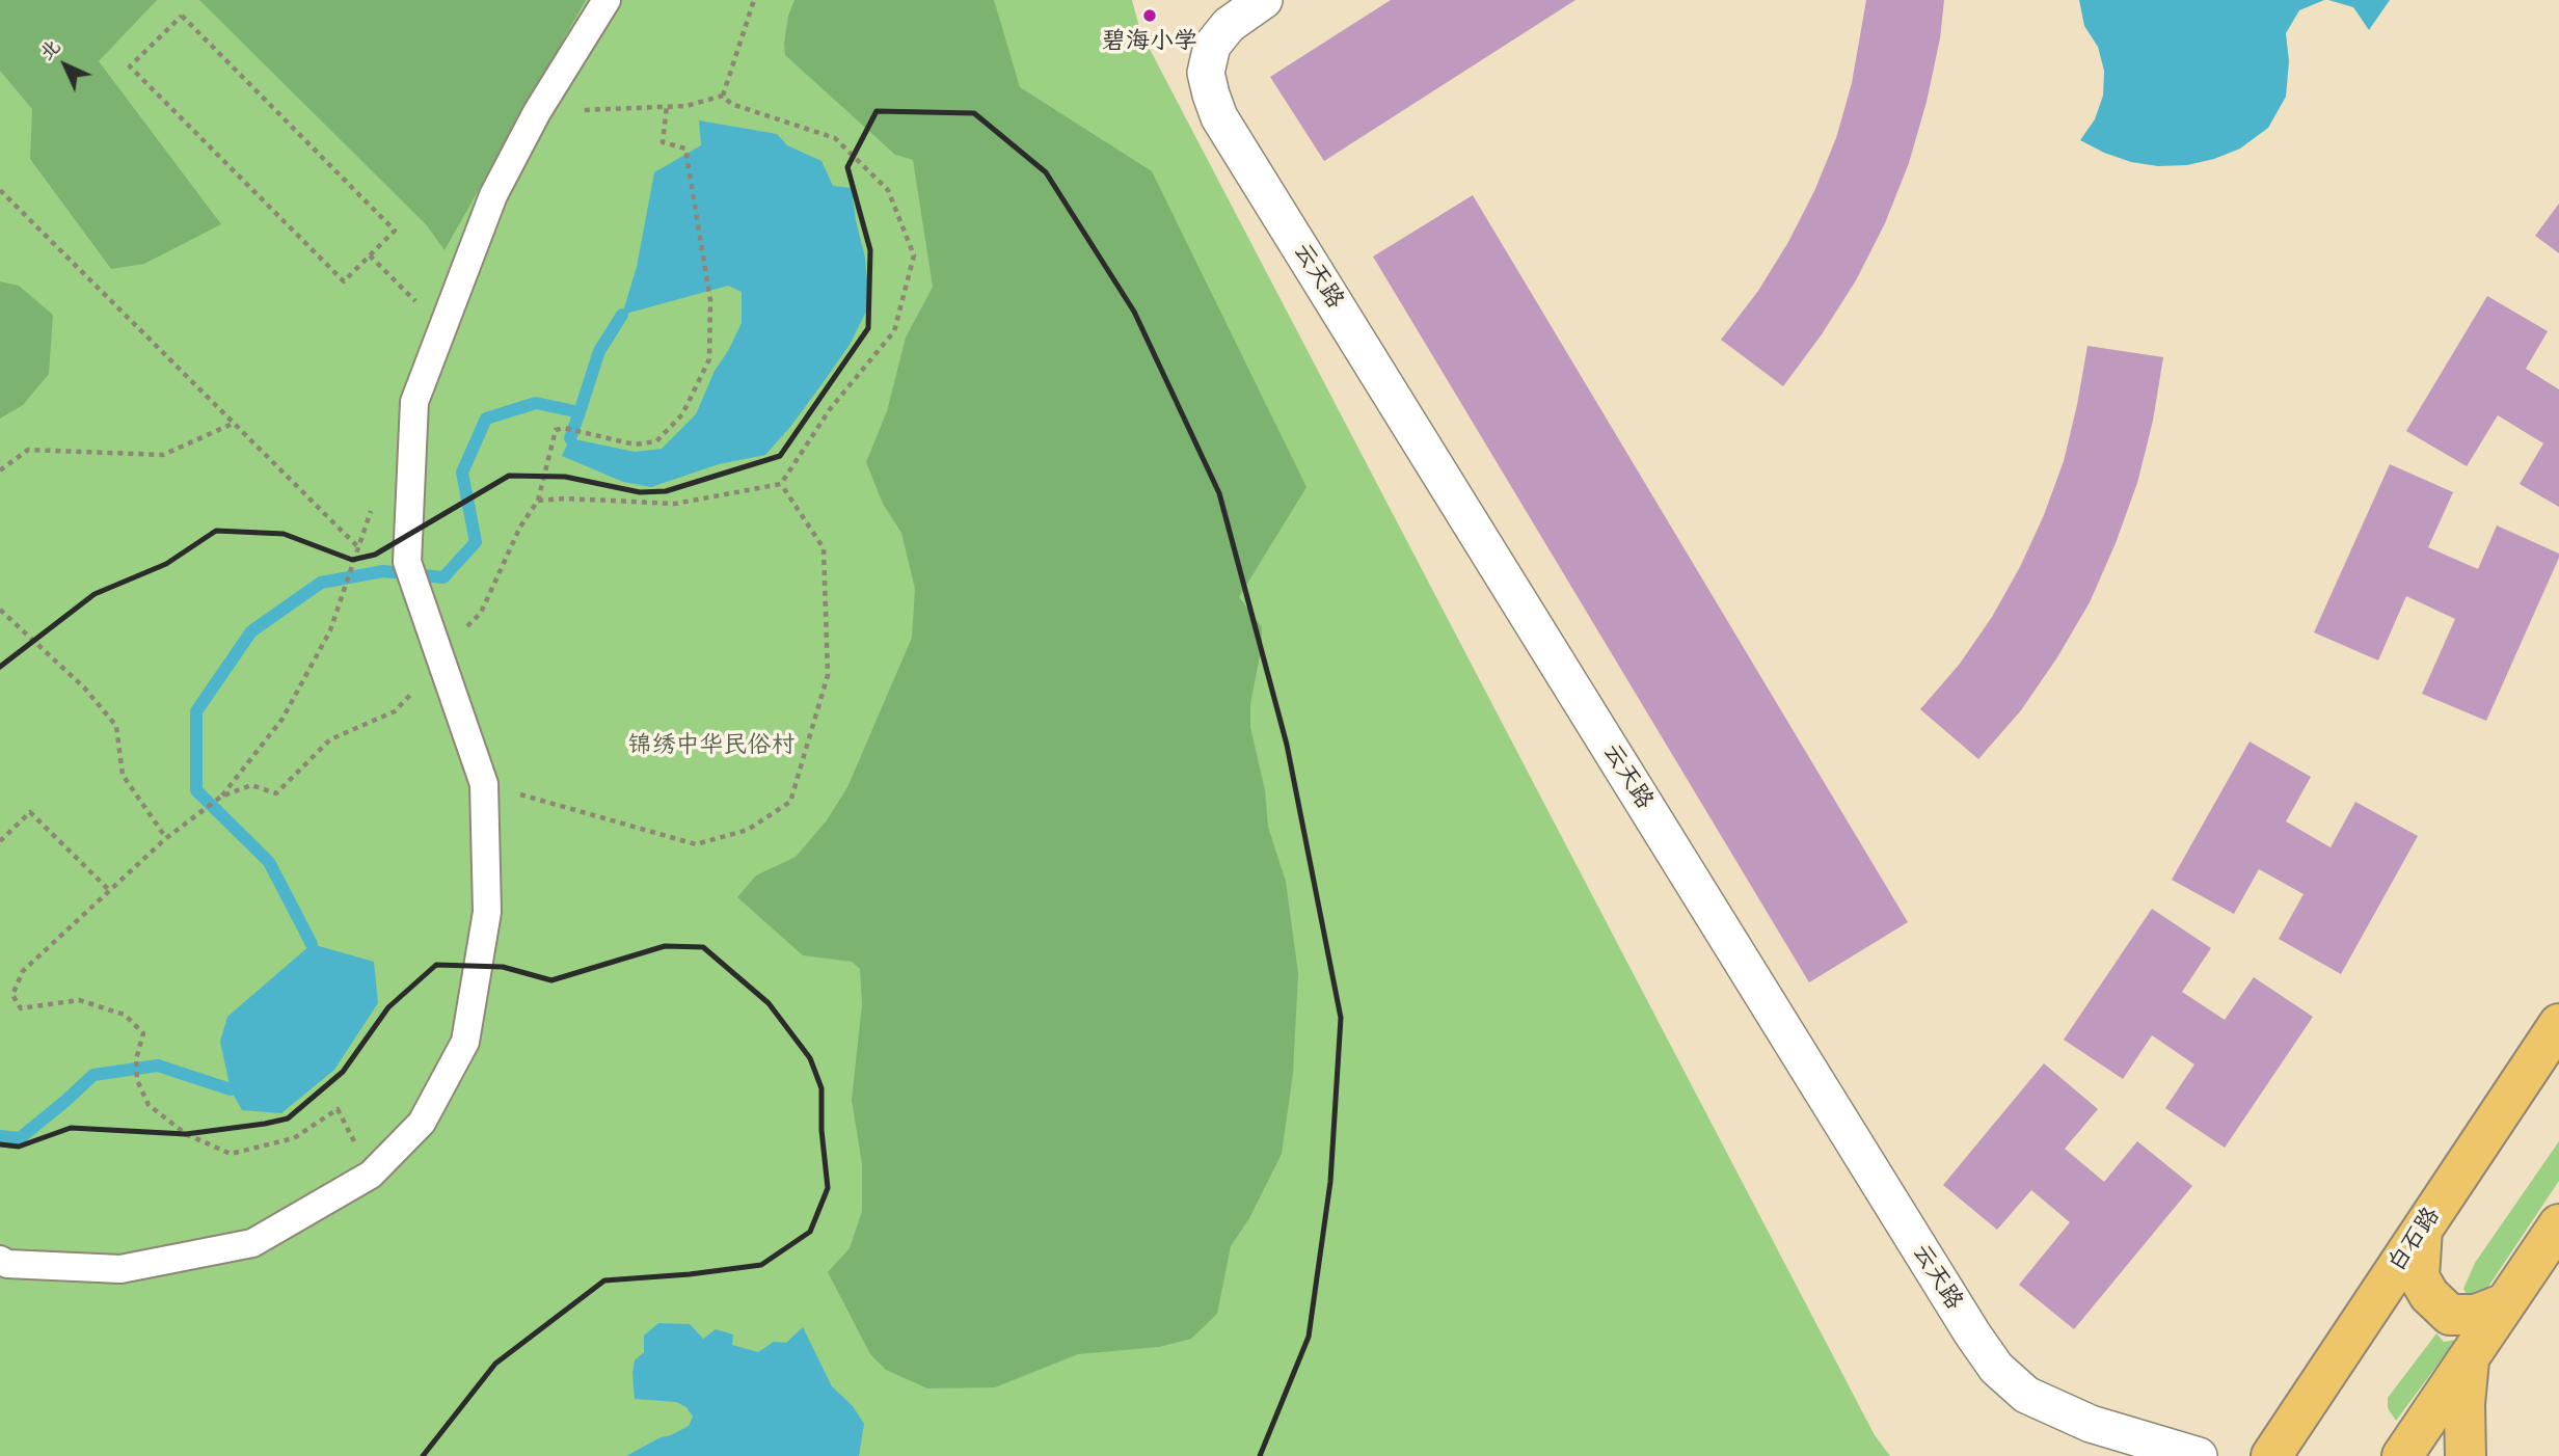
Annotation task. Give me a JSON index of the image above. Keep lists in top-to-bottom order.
{
  "streets": {
    "main road": ["白石路"],
    "street": ["云天路"]
  },
  "parks": ["锦绣中华民俗村"],
  "places": ["碧海小学"],
  "north": "top left"
}
